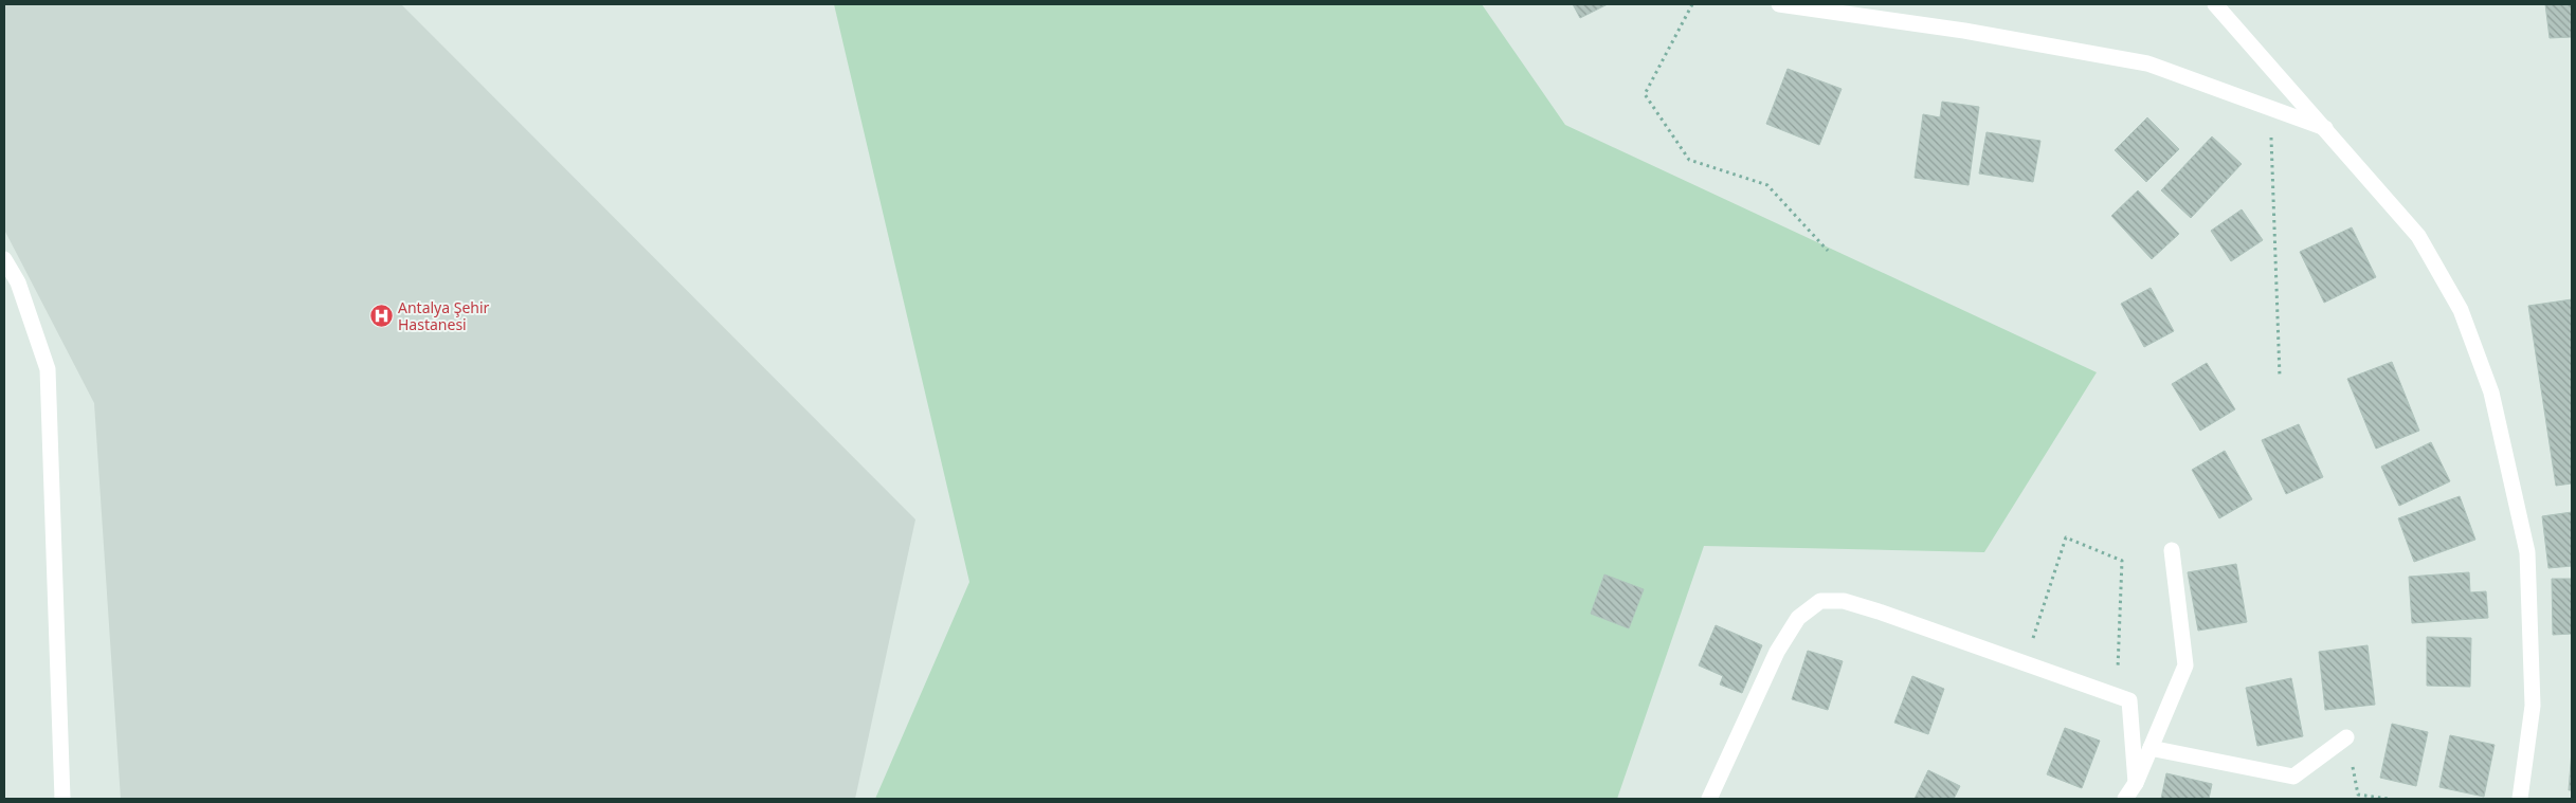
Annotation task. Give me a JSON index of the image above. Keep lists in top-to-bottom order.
{
  "places": {
    "hospital": ["Antalya Şehir Hastanesi"]
  }
}
